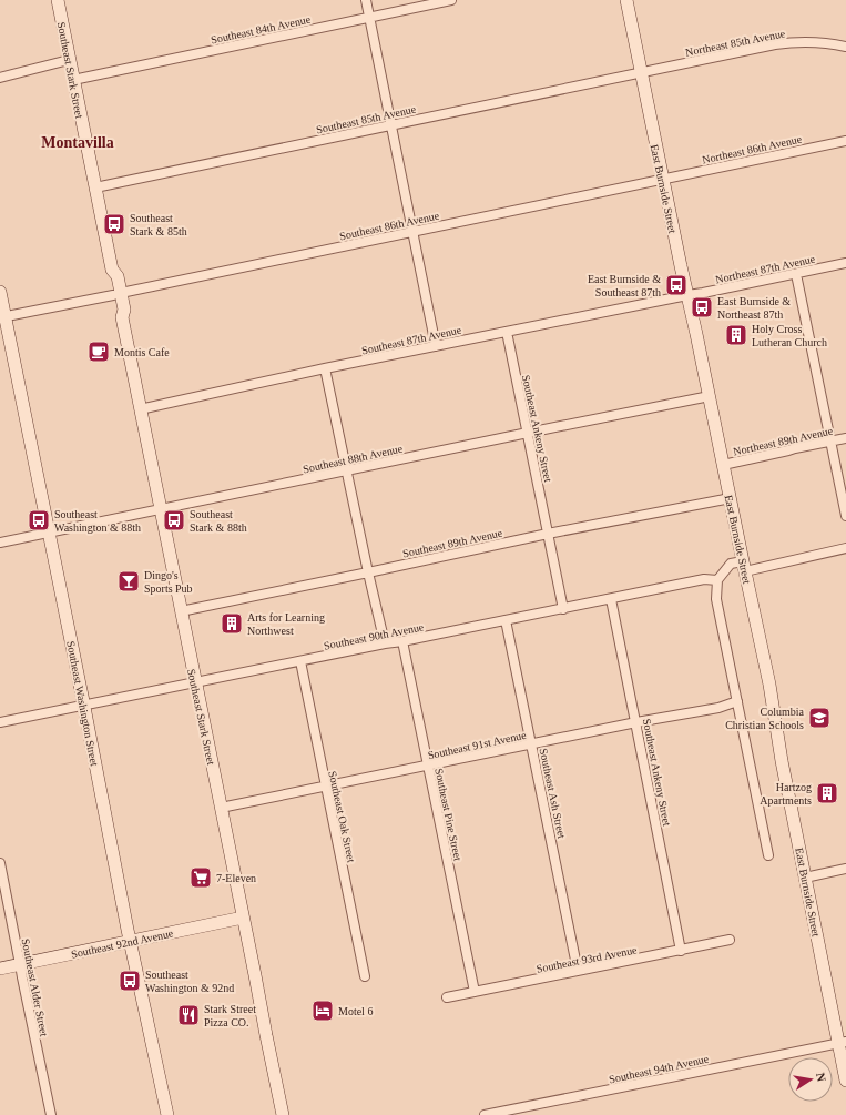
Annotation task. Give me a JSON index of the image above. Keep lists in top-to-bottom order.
{
  "streets": {
    "main road": [
      "Southeast Stark Street",
      "East Burnside Street",
      "Southeast Washington Street",
      "Southeast 92nd Avenue"
    ],
    "street": [
      "Southeast 84th Avenue",
      "Northeast 85th Avenue",
      "Southeast 85th Avenue",
      "Northeast 86th Avenue",
      "Southeast 86th Avenue",
      "Northeast 87th Avenue",
      "Southeast 87th Avenue",
      "Southeast Ankeny Street",
      "Northeast 89th Avenue",
      "Southeast 88th Avenue",
      "Southeast 89th Avenue",
      "Southeast 90th Avenue",
      "Southeast 91st Avenue",
      "Southeast Ash Street",
      "Southeast Pine Street",
      "Southeast Oak Street",
      "Southeast 93rd Avenue",
      "Southeast Alder Street",
      "Southeast 94th Avenue"
    ]
  },
  "crossings": [
    ["Southeast 84th Avenue", "Southeast Stark Street"],
    ["Northeast 85th Avenue", "Southeast 85th Avenue"],
    ["Northeast 85th Avenue", "East Burnside Street"],
    ["Southeast Stark Street", "Southeast 85th Avenue"],
    ["Southeast Stark Street", "Southeast 86th Avenue"],
    ["Southeast Stark Street", "Southeast 87th Avenue"],
    ["Southeast Stark Street", "Southeast 88th Avenue"],
    ["Southeast Stark Street", "Southeast 89th Avenue"],
    ["Southeast Stark Street", "Southeast 90th Avenue"],
    ["Southeast Stark Street", "Southeast 91st Avenue"],
    ["Southeast Stark Street", "Southeast 92nd Avenue"],
    ["Southeast 85th Avenue", "East Burnside Street"],
    ["Northeast 86th Avenue", "East Burnside Street"],
    ["Northeast 86th Avenue", "Southeast 86th Avenue"],
    ["East Burnside Street", "Southeast 86th Avenue"],
    ["East Burnside Street", "Northeast 87th Avenue"],
    ["East Burnside Street", "Southeast 87th Avenue"],
    ["East Burnside Street", "Northeast 89th Avenue"],
    ["East Burnside Street", "Southeast 88th Avenue"],
    ["East Burnside Street", "Southeast 89th Avenue"],
    ["East Burnside Street", "Southeast 94th Avenue"],
    ["Southeast 86th Avenue", "Southeast Washington Street"],
    ["Northeast 87th Avenue", "Southeast 87th Avenue"],
    ["Southeast 87th Avenue", "Southeast Ankeny Street"],
    ["Southeast Ankeny Street", "Southeast 88th Avenue"],
    ["Southeast Ankeny Street", "Southeast 89th Avenue"],
    ["Southeast Ankeny Street", "Southeast 90th Avenue"],
    ["Southeast Ankeny Street", "Southeast 91st Avenue"],
    ["Southeast Ankeny Street", "Southeast 93rd Avenue"],
    ["Southeast 88th Avenue", "Southeast Washington Street"],
    ["Southeast 90th Avenue", "Southeast Washington Street"],
    ["Southeast 90th Avenue", "Southeast Ash Street"],
    ["Southeast 90th Avenue", "Southeast Pine Street"],
    ["Southeast 90th Avenue", "Southeast Oak Street"],
    ["Southeast Washington Street", "Southeast 92nd Avenue"],
    ["Southeast 91st Avenue", "Southeast Ash Street"],
    ["Southeast 91st Avenue", "Southeast Pine Street"],
    ["Southeast 91st Avenue", "Southeast Oak Street"],
    ["Southeast Ash Street", "Southeast 93rd Avenue"],
    ["Southeast Pine Street", "Southeast 93rd Avenue"],
    ["Southeast 92nd Avenue", "Southeast Alder Street"]
  ],
  "districts": ["Montavilla"],
  "places": {
    "bus stop": [
      "Southeast Stark & 85th",
      "East Burnside & Southeast 87th",
      "East Burnside & Northeast 87th",
      "Southeast Washington & 88th",
      "Southeast Stark & 88th",
      "Southeast Washington & 92nd"
    ],
    "building": ["Holy Cross Lutheran Church", "Arts for Learning Northwest", "Hartzog Apartments"],
    "cafe": ["Montis Cafe"],
    "bar": ["Dingo's Sports Pub"],
    "school or university": ["Columbia Christian Schools"],
    "supermarket": ["7-Eleven"],
    "hotel": ["Motel 6"],
    "restaurant": ["Stark Street Pizza CO."]
  },
  "north": "right"
}
